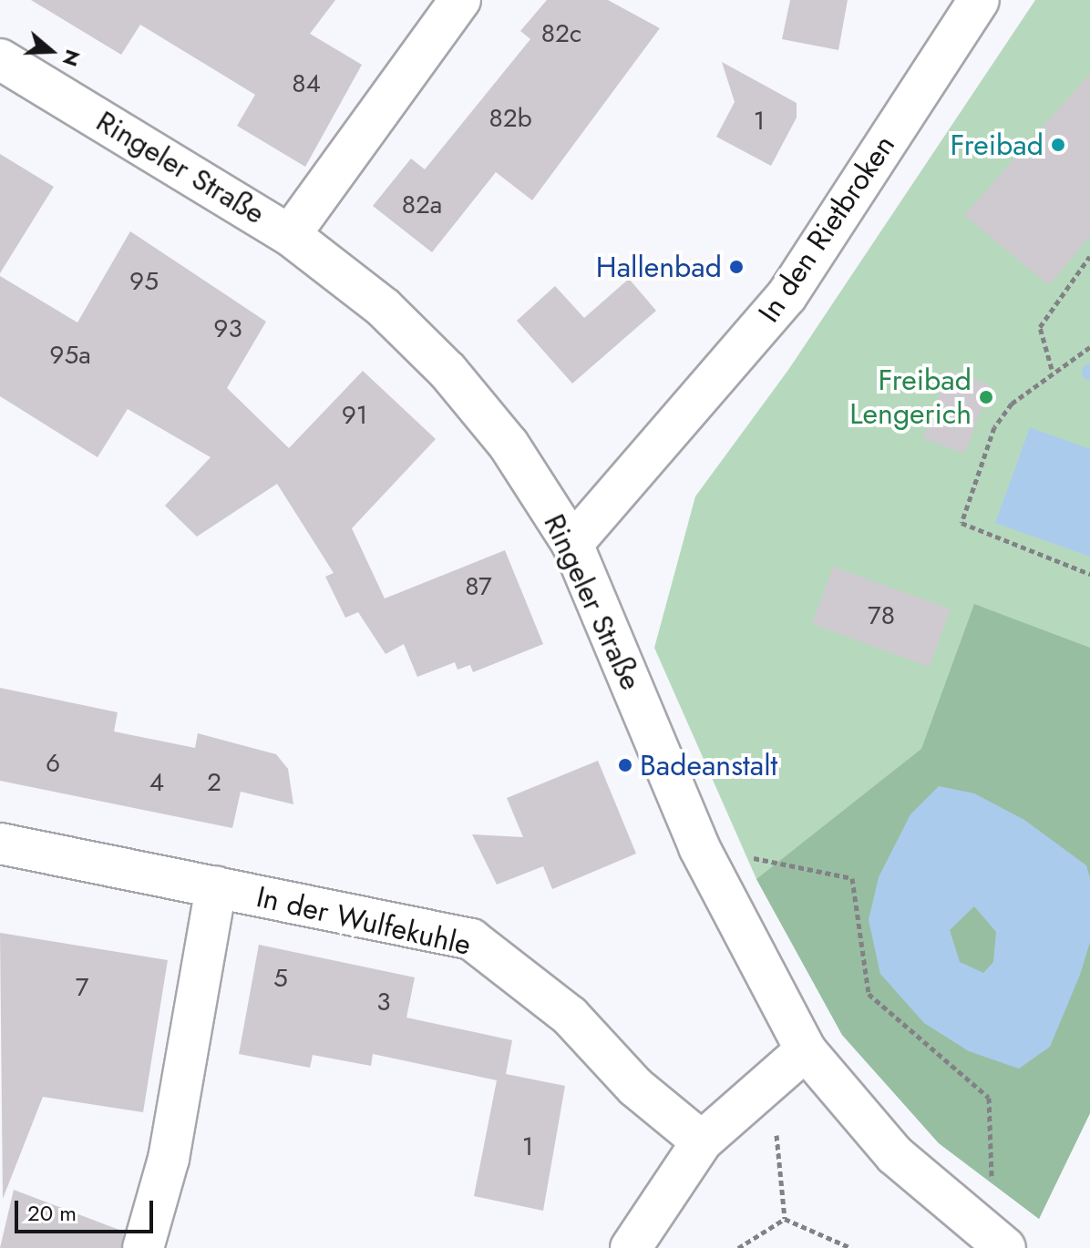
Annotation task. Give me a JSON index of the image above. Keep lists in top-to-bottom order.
{
  "streets": {
    "street": ["Ringeler Straße", "In den Rietbroken", "In der Wulfekuhle"]
  },
  "crossings": [
    ["Ringeler Straße", "In den Rietbroken"]
  ],
  "places": [
    "Freibad",
    "Hallenbad",
    "Freibad Lengerich",
    "Badeanstalt"
  ],
  "house_numbers": [
    "82c",
    "84",
    "82b",
    "1",
    "82a",
    "95",
    "93",
    "95a",
    "91",
    "87",
    "78",
    "6",
    "4",
    "2",
    "5",
    "7",
    "3",
    "1"
  ],
  "scale_bar": "20 m",
  "north": "right"
}
